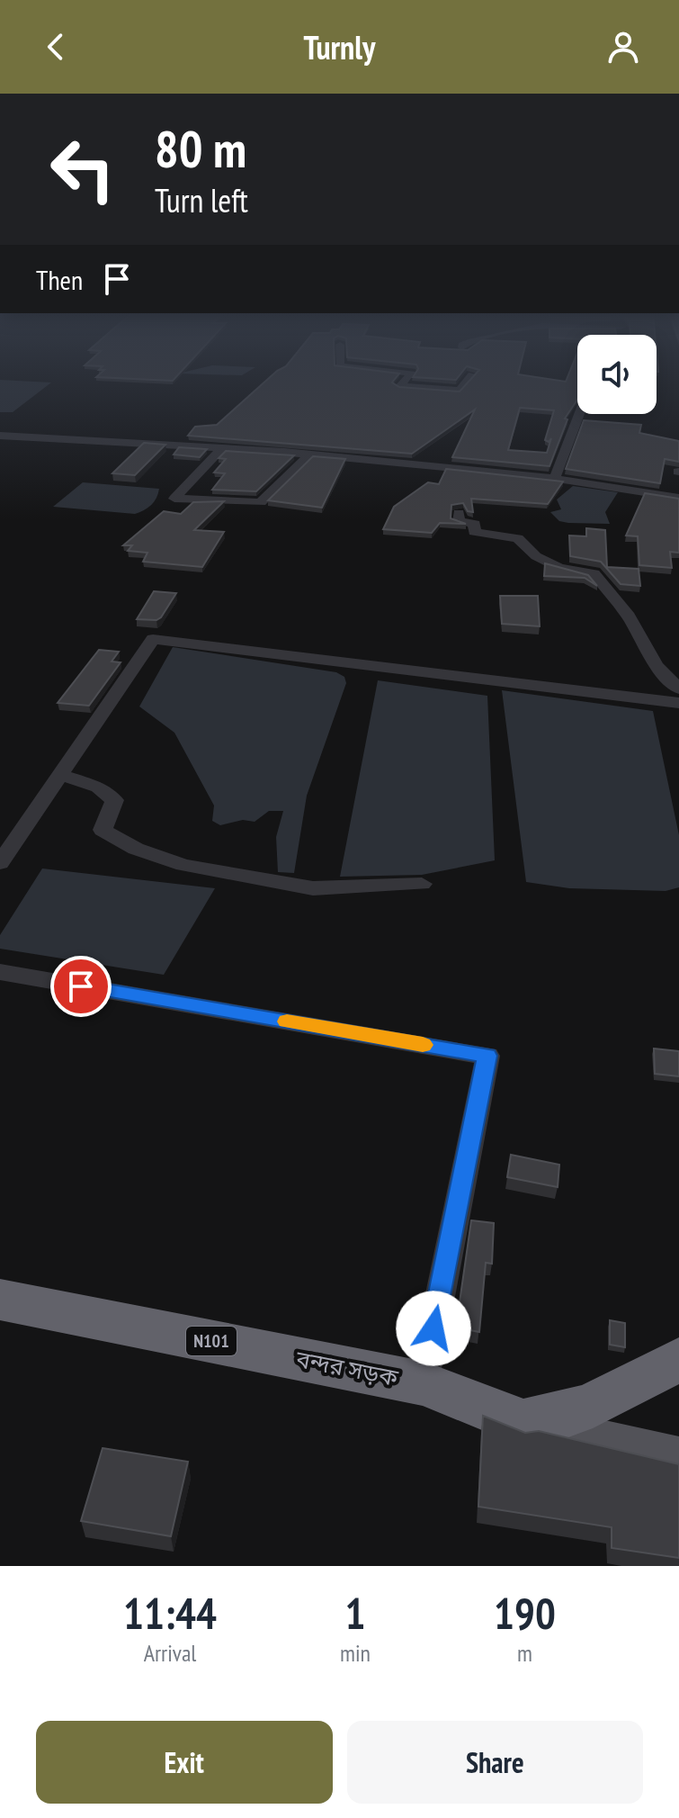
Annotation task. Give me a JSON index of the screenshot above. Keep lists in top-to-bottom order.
{
  "streets": {
    "highway": ["N101", "বন্দর সড়ক"]
  },
  "page": {
    "header": "Turnly",
    "turn": ["80 m", "Turn left"],
    "then": "Then",
    "eta": [
      "11:44",
      "Arrival",
      "1",
      "min",
      "190",
      "m"
    ],
    "buttons": ["Exit", "Share"]
  }
}
